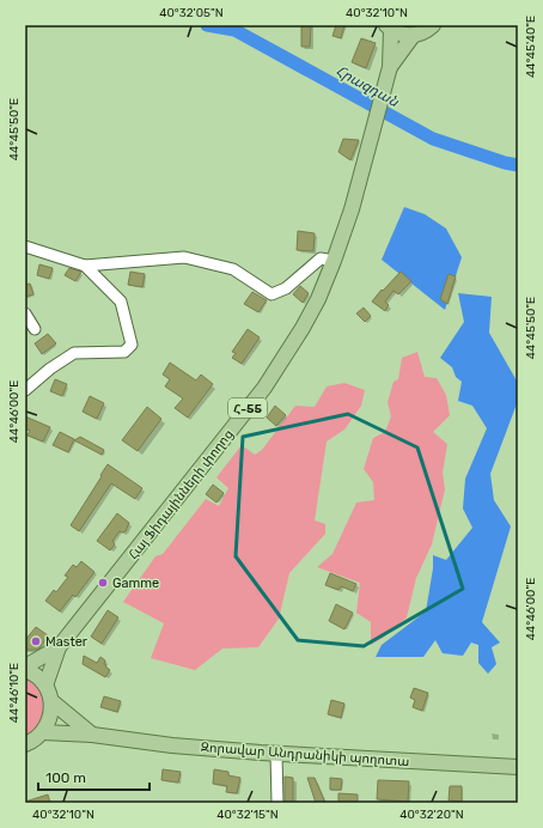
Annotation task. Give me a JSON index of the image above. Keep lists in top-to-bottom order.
{
  "streets": {
    "main road": ["Հ-55", "Հայ Ֆիդայինների փողոց", "Զորավար Անդրանիկի պողոտա"]
  },
  "crossings": [
    ["Հ-55", "Հայ Ֆիդայինների փողոց"]
  ],
  "water": ["Հրազդան"],
  "places": ["Gamme", "Master"],
  "scale_bar": "100 m",
  "coordinates": [
    "40°32'05\"N",
    "40°32'10\"N",
    "44°45'40\"E",
    "44°45'50\"E",
    "44°46'00\"E",
    "44°46'10\"E",
    "40°32'15\"N",
    "40°32'20\"N"
  ]
}
